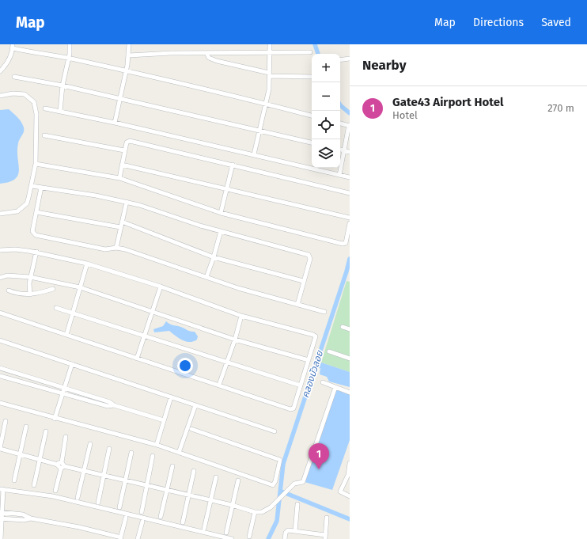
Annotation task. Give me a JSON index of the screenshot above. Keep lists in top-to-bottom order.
{
  "water": ["คลองบัวลอย"],
  "page": {
    "header": "Map",
    "nav": ["Map", "Directions", "Saved"],
    "heading": "Nearby",
    "map_buttons": ["+", "−"],
    "list": [
      {
        "mark": "1",
        "name": "Gate43 Airport Hotel",
        "note": "Hotel",
        "value": "270 m"
      }
    ],
    "pins": "1"
  }
}
